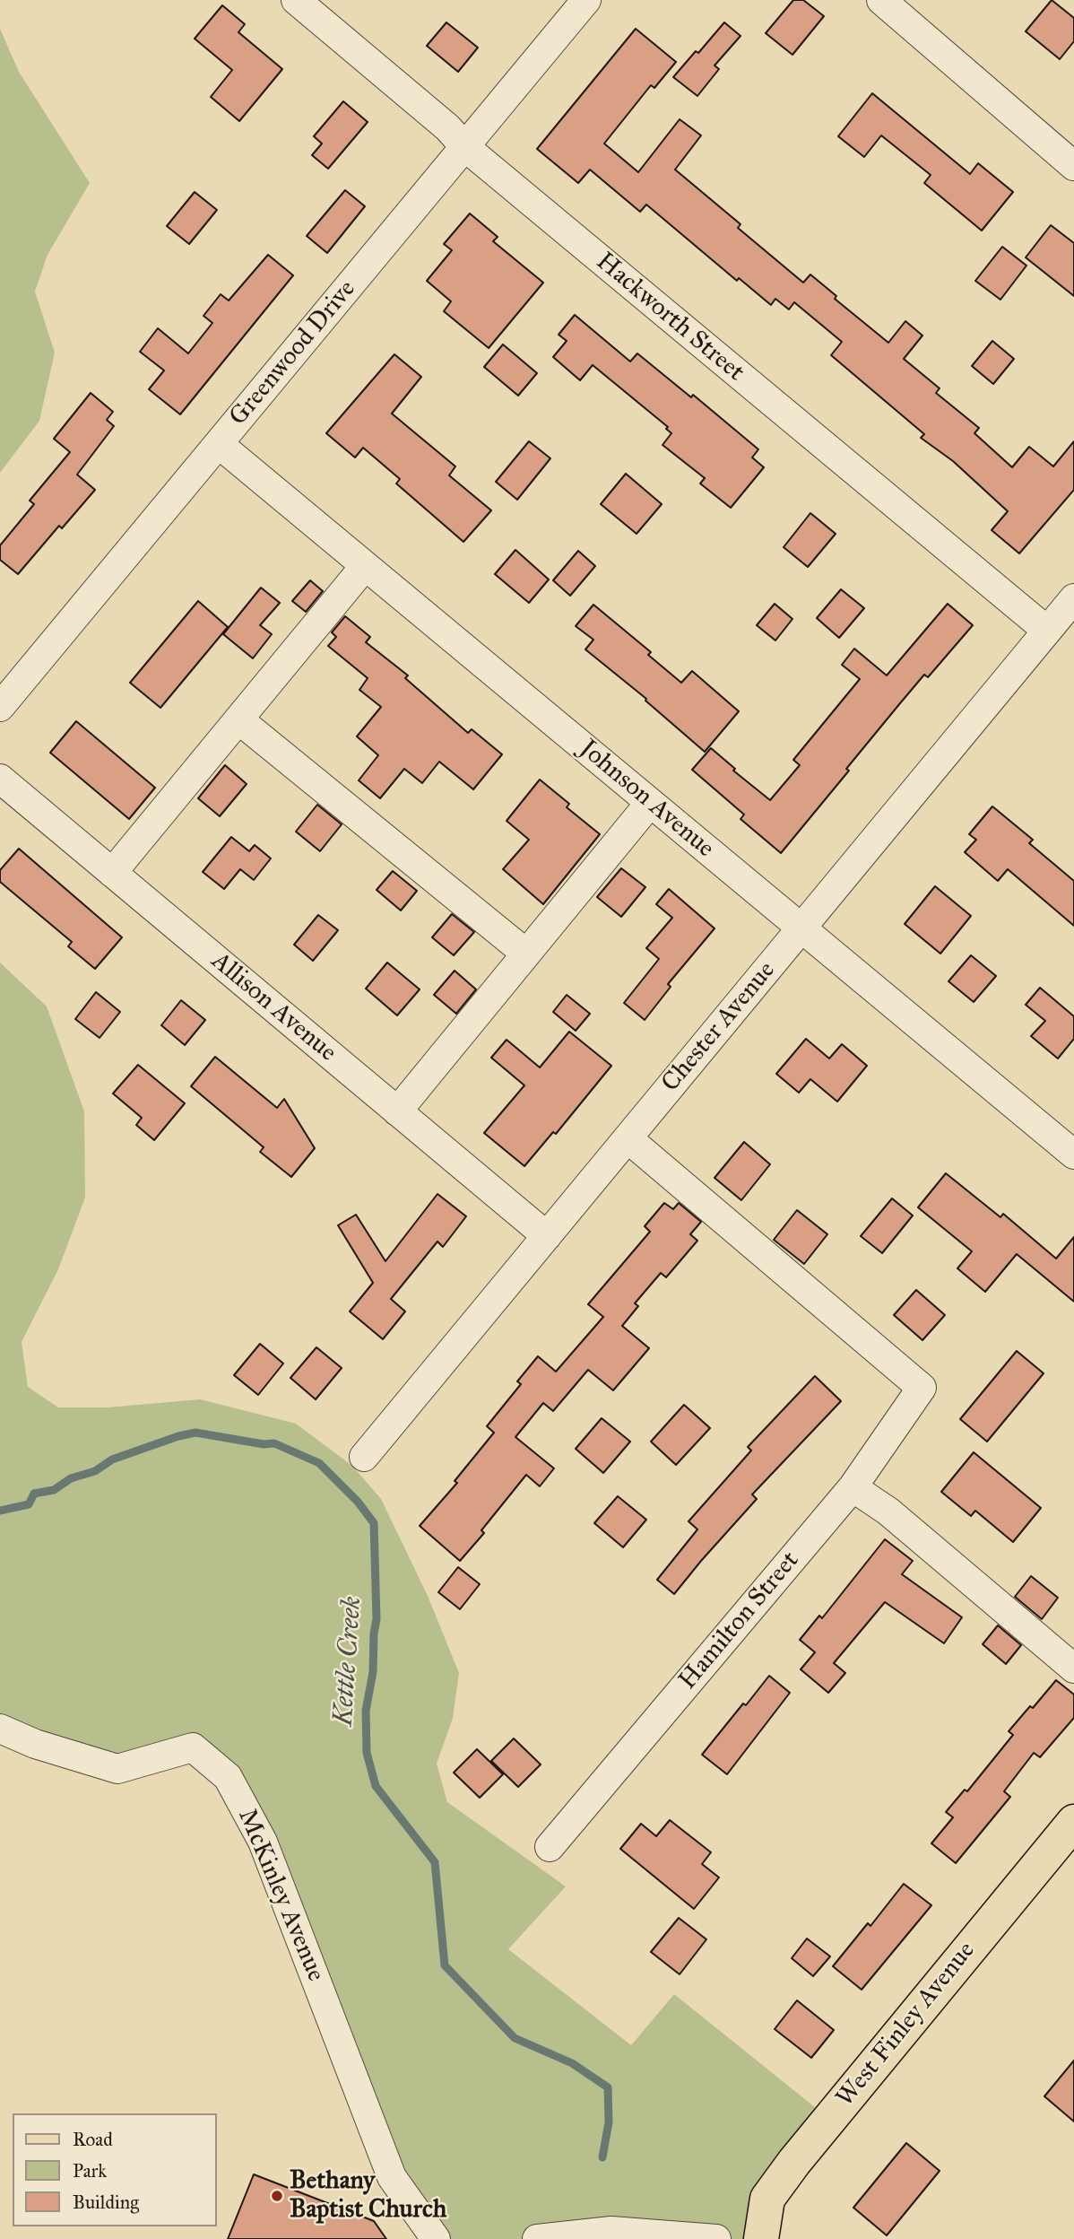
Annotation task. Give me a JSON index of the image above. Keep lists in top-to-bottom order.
{
  "streets": {
    "main road": ["West Finley Avenue"],
    "street": [
      "Hackworth Street",
      "Greenwood Drive",
      "Johnson Avenue",
      "Allison Avenue",
      "Chester Avenue",
      "Hamilton Street",
      "McKinley Avenue"
    ]
  },
  "crossings": [
    ["Hackworth Street", "Greenwood Drive"],
    ["Hackworth Street", "Chester Avenue"],
    ["Greenwood Drive", "Johnson Avenue"],
    ["Johnson Avenue", "Chester Avenue"],
    ["Allison Avenue", "Chester Avenue"],
    ["Chester Avenue", "Hamilton Street"]
  ],
  "water": ["Kettle Creek"],
  "places": ["Bethany Baptist Church"],
  "legend": ["Road", "Park", "Building"]
}
